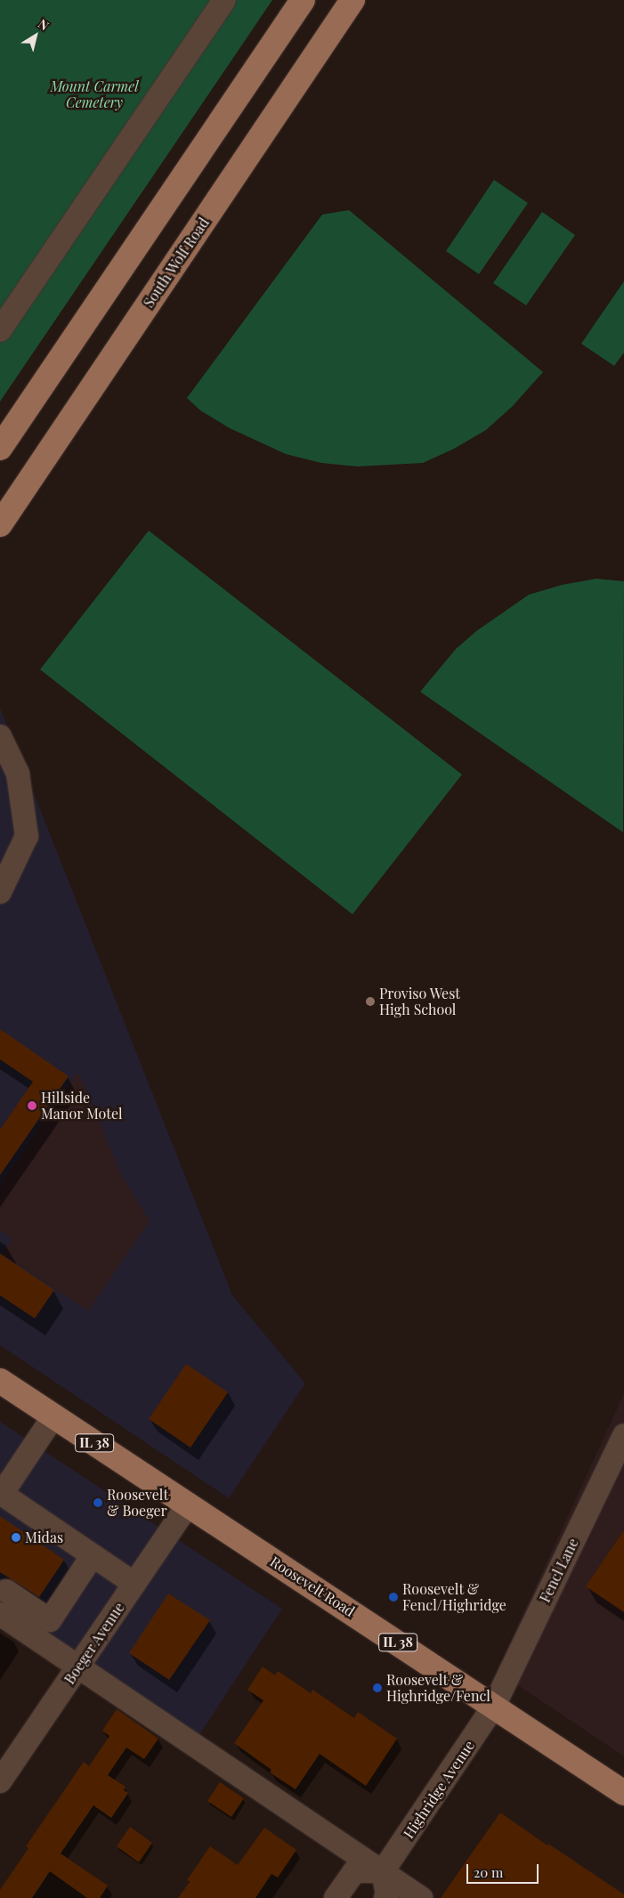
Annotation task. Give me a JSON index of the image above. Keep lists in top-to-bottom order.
{
  "streets": {
    "main road": ["South Wolf Road", "IL 38", "Roosevelt Road"],
    "street": ["Fencl Lane", "Boeger Avenue", "Highridge Avenue"]
  },
  "crossings": [
    ["Fencl Lane", "Roosevelt Road"],
    ["Fencl Lane", "Highridge Avenue"],
    ["Roosevelt Road", "Boeger Avenue"],
    ["Roosevelt Road", "Highridge Avenue"]
  ],
  "parks": ["Mount Carmel Cemetery"],
  "places": [
    "Proviso West High School",
    "Hillside Manor Motel",
    "Roosevelt & Boeger",
    "Midas",
    "Roosevelt & Fencl/Highridge",
    "Roosevelt & Highridge/Fencl"
  ],
  "scale_bar": "20 m",
  "north": "top right"
}
